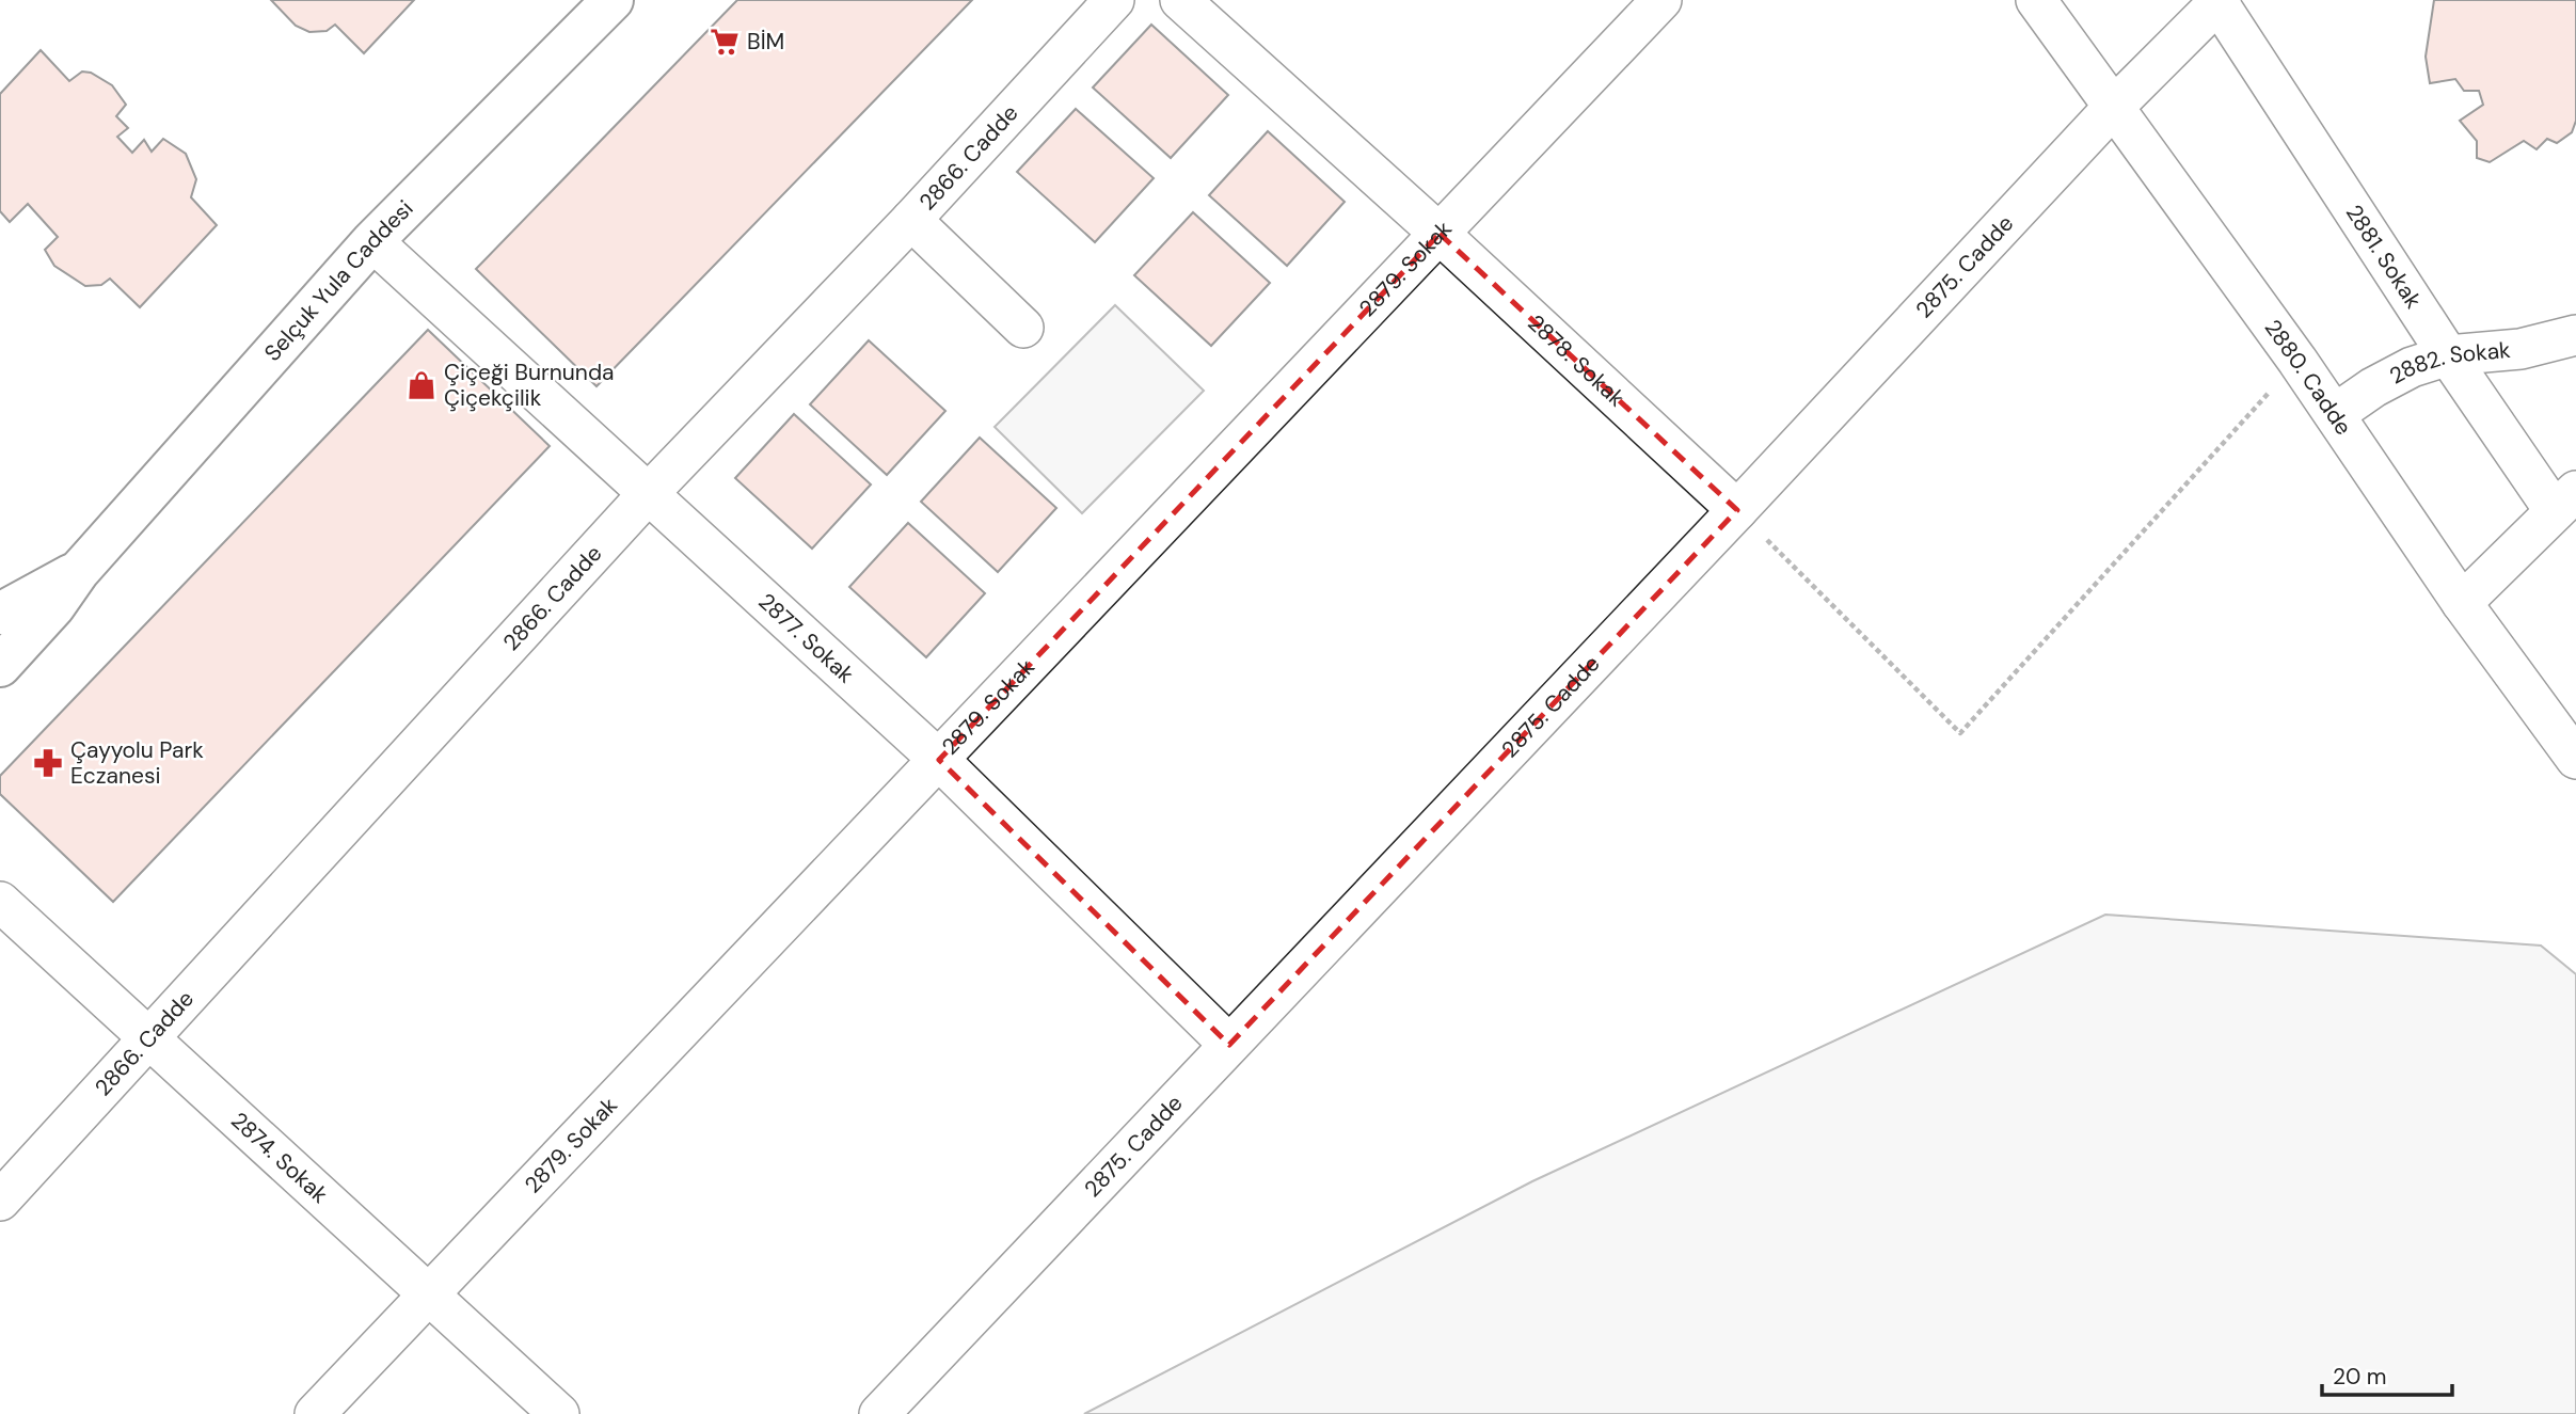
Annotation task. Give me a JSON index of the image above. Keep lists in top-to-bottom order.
{
  "streets": {
    "street": [
      "2866. Cadde",
      "2881. Sokak",
      "2875. Cadde",
      "2879. Sokak",
      "Selçuk Yula Caddesi",
      "2878. Sokak",
      "2882. Sokak",
      "2880. Cadde",
      "2877. Sokak",
      "2874. Sokak"
    ]
  },
  "crossings": [
    ["2866. Cadde", "2877. Sokak"],
    ["2866. Cadde", "2874. Sokak"],
    ["2881. Sokak", "2875. Cadde"],
    ["2881. Sokak", "2882. Sokak"],
    ["2875. Cadde", "2878. Sokak"],
    ["2875. Cadde", "2880. Cadde"],
    ["2875. Cadde", "2877. Sokak"],
    ["2879. Sokak", "2878. Sokak"],
    ["2879. Sokak", "2877. Sokak"],
    ["2879. Sokak", "2874. Sokak"],
    ["Selçuk Yula Caddesi", "2877. Sokak"],
    ["2882. Sokak", "2880. Cadde"]
  ],
  "places": {
    "supermarket": ["BİM"],
    "shop": ["Çiçeği Burnunda Çiçekçilik"],
    "pharmacy": ["Çayyolu Park Eczanesi"]
  },
  "scale_bar": "20 m"
}
